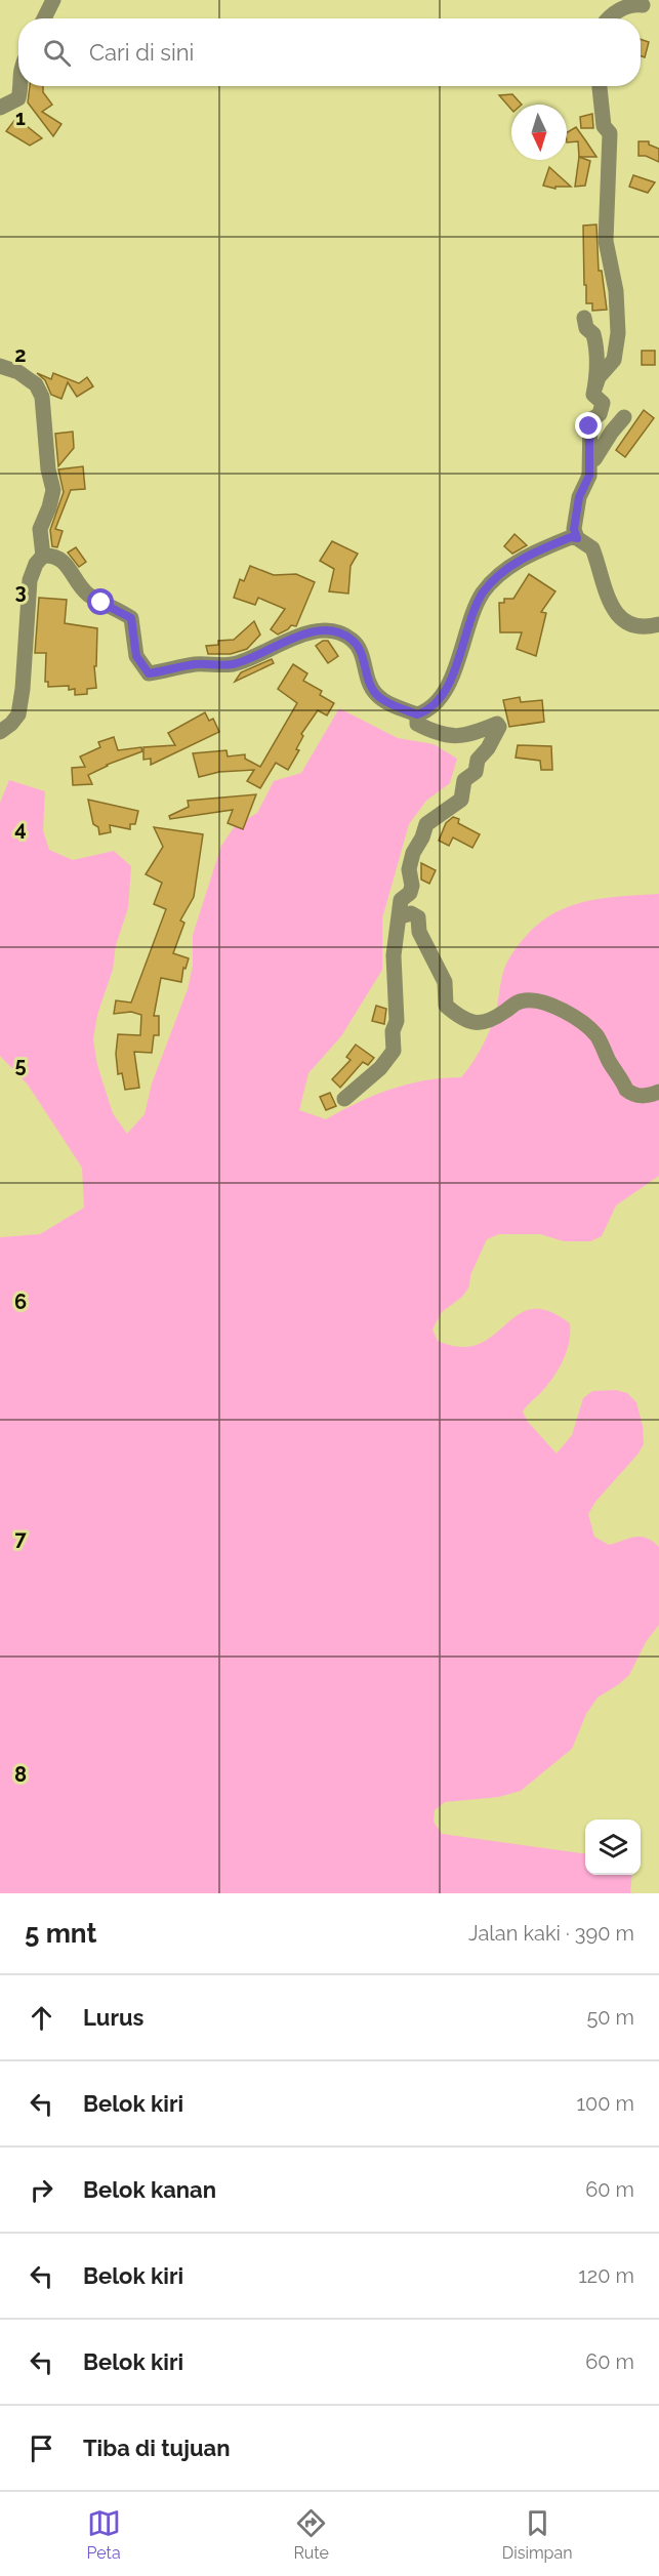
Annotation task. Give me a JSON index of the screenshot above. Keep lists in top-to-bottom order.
{
  "north": "bottom",
  "page": {
    "search": "Cari di sini",
    "heading": ["5 mnt", "Jalan kaki · 390 m"],
    "list": [
      ["Lurus", "50 m"],
      ["Belok kiri", "100 m"],
      ["Belok kanan", "60 m"],
      ["Belok kiri", "120 m"],
      ["Belok kiri", "60 m"],
      "Tiba di tujuan"
    ],
    "nav": ["Peta", "Rute", "Disimpan"]
  },
  "grid": {
    "rows": [
      "1",
      "2",
      "3",
      "4",
      "5",
      "6",
      "7",
      "8"
    ]
  }
}
